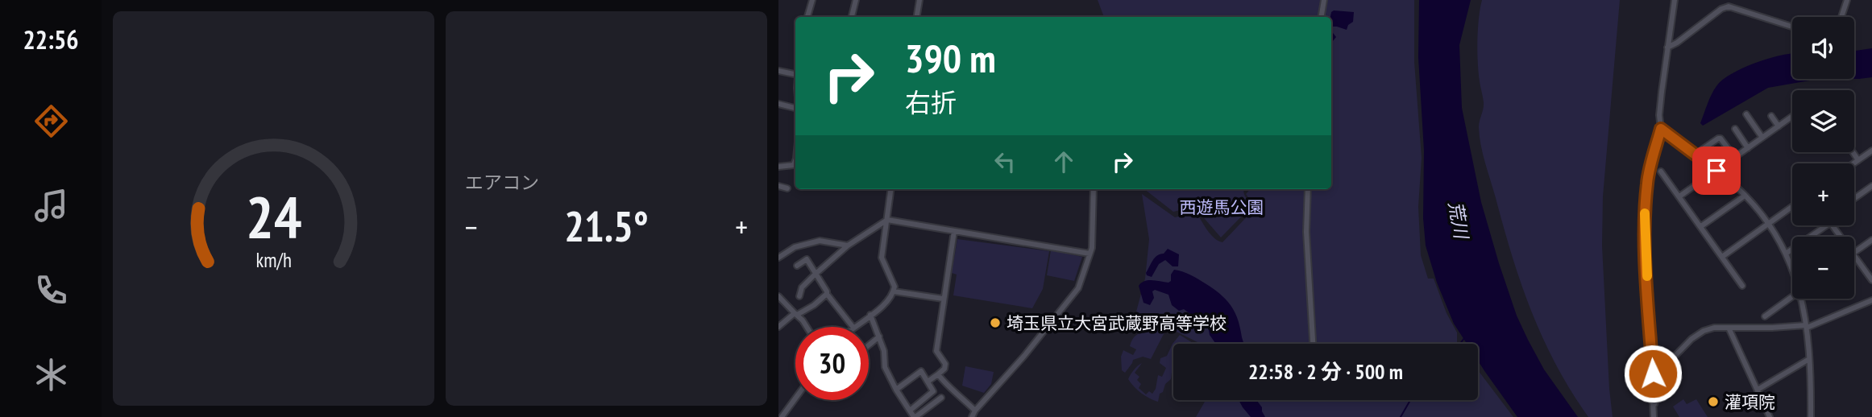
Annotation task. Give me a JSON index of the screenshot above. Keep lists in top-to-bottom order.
{
  "water": ["荒川"],
  "parks": ["西遊馬公園"],
  "places": ["埼玉県立大宮武蔵野高等学校", "灌項院"],
  "page": {
    "tabs": "22:56",
    "tile": "エアコン",
    "map_buttons": ["+", "−"],
    "turn": ["390 m", "右折"],
    "heat": ["−", "21.5°", "+"],
    "limit": "30",
    "trip": "22:58 · 2 分 · 500 m",
    "gauge": ["24", "km/h"]
  }
}
